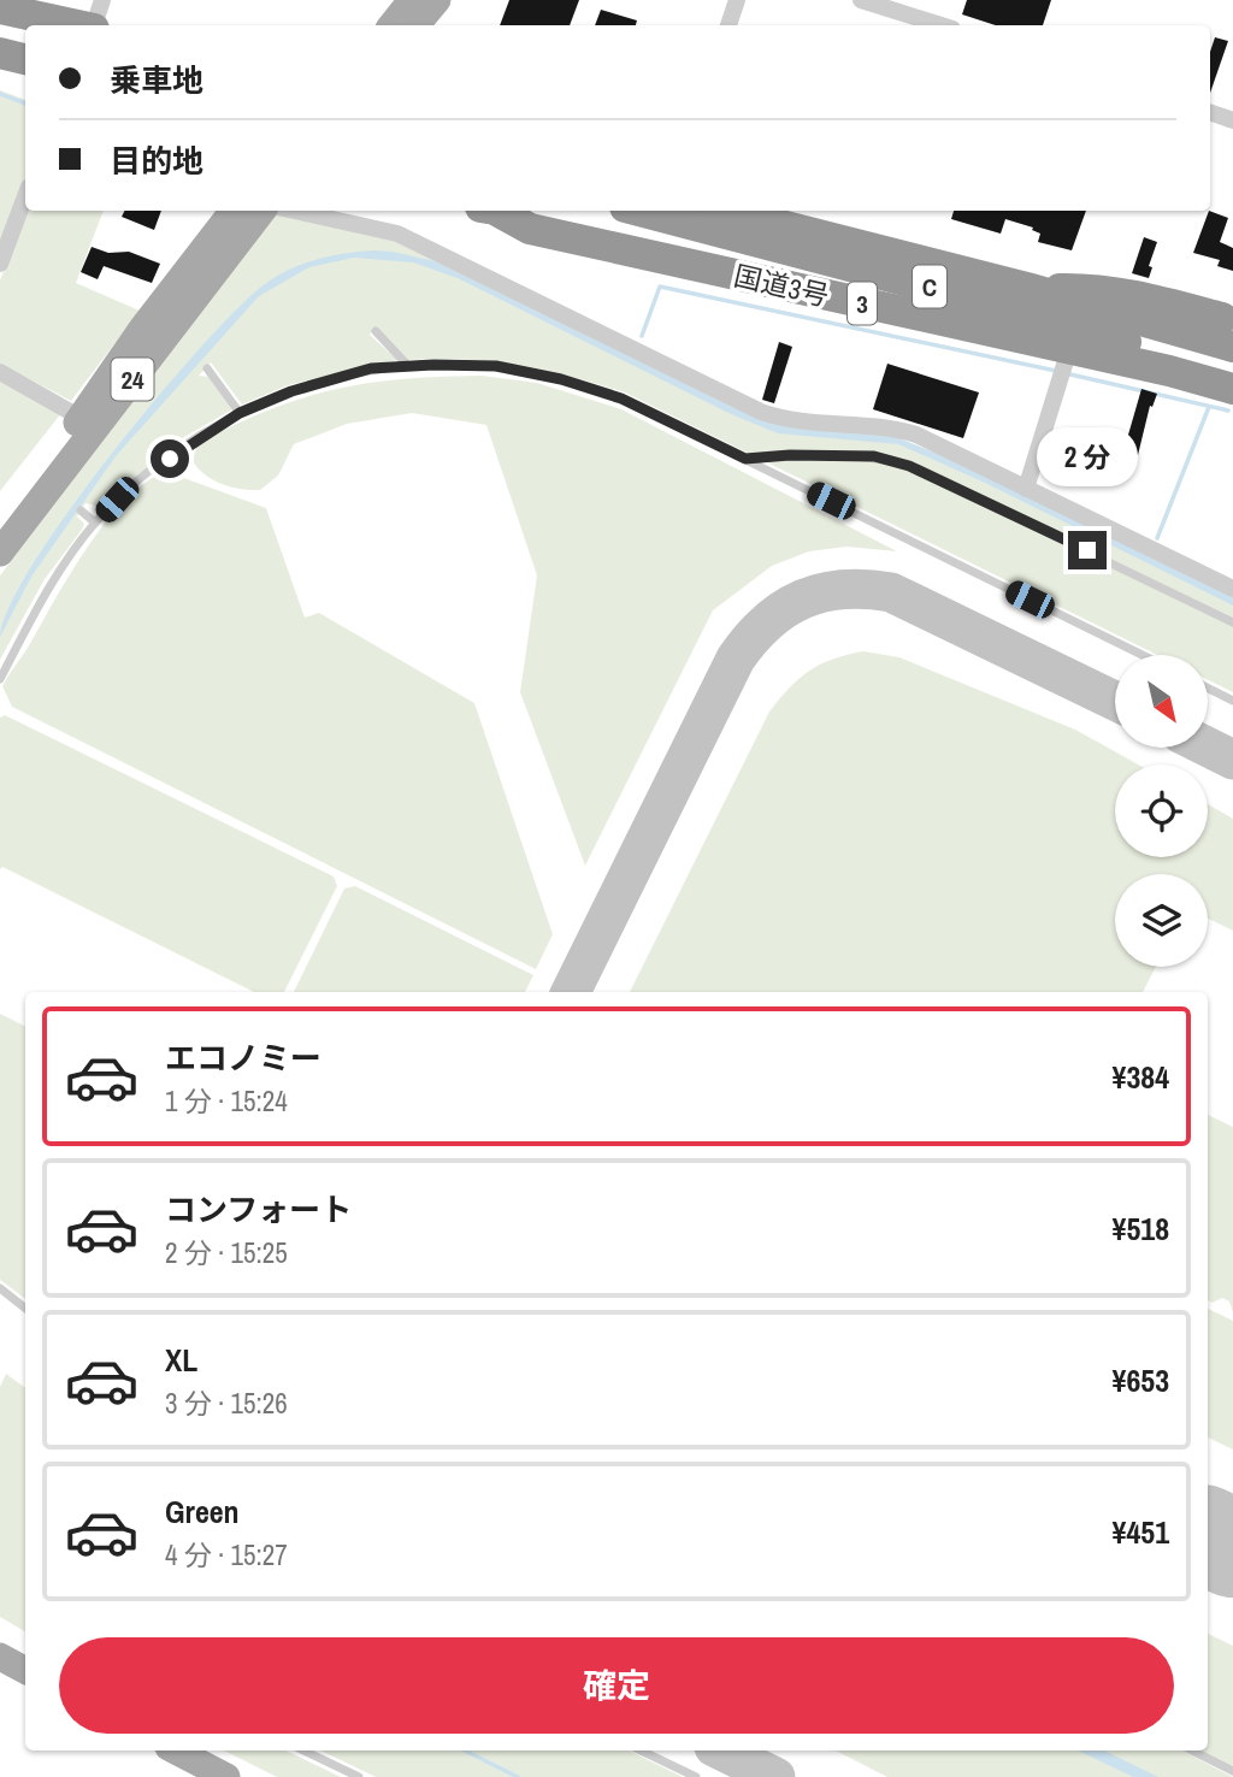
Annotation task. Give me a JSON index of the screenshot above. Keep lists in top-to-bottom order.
{
  "streets": {
    "highway": ["国道3号", "C", "3"],
    "main road": ["24"]
  },
  "north": "bottom right",
  "page": {
    "banner": ["乗車地", "目的地"],
    "bubble": "2 分",
    "list": [
      {
        "name": "エコノミー",
        "note": "1 分 · 15:24",
        "value": "¥384"
      },
      {
        "name": "コンフォート",
        "note": "2 分 · 15:25",
        "value": "¥518"
      },
      {
        "name": "XL",
        "note": "3 分 · 15:26",
        "value": "¥653"
      },
      {
        "name": "Green",
        "note": "4 分 · 15:27",
        "value": "¥451"
      }
    ],
    "buttons": "確定"
  }
}
